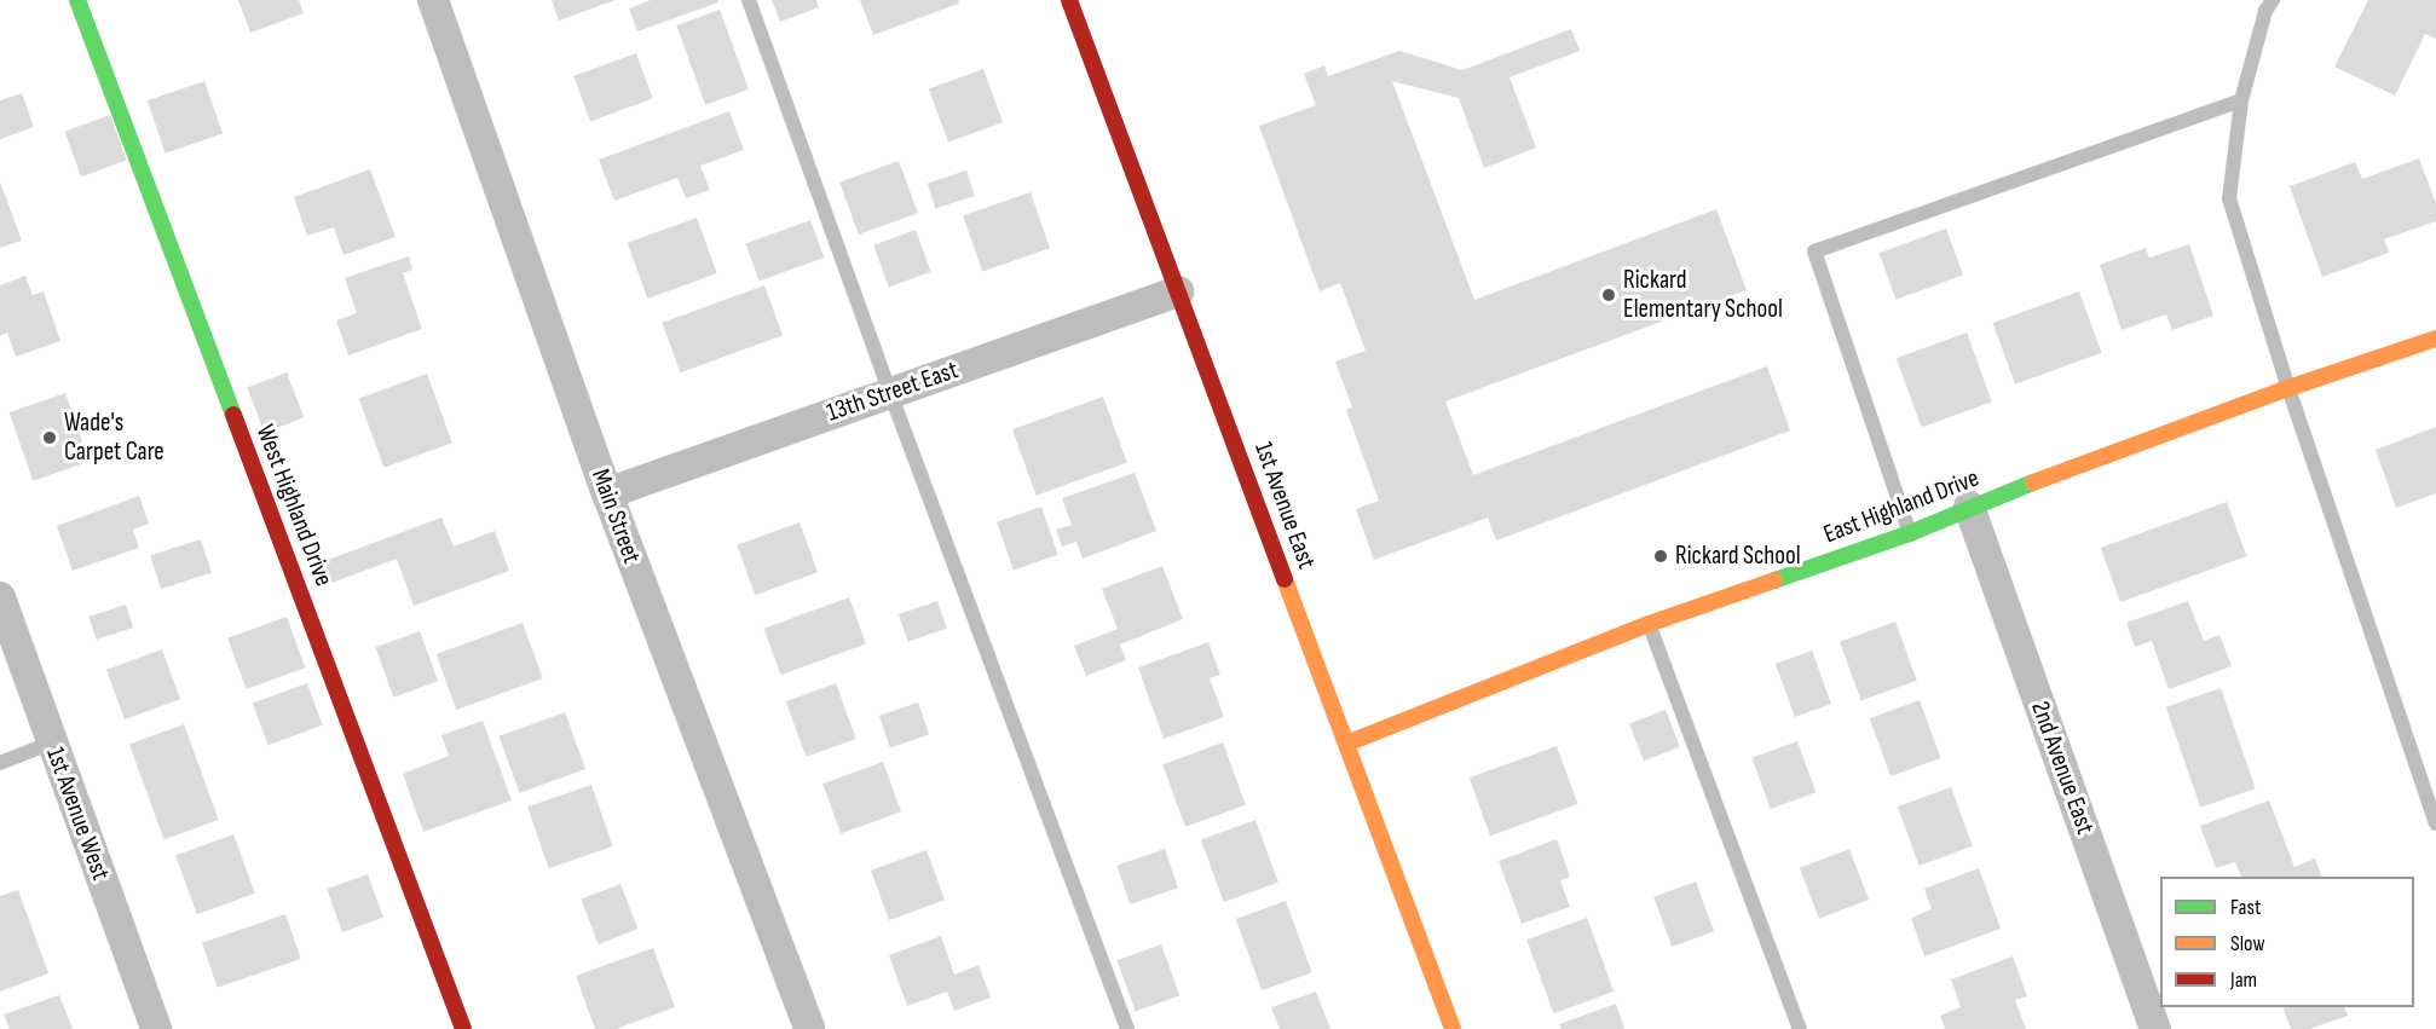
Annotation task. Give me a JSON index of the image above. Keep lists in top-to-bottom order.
{
  "streets": {
    "street": [
      "13th Street East",
      "West Highland Drive",
      "1st Avenue East",
      "East Highland Drive",
      "Main Street",
      "2nd Avenue East",
      "1st Avenue West"
    ]
  },
  "crossings": [
    ["13th Street East", "1st Avenue East"],
    ["13th Street East", "Main Street"],
    ["1st Avenue East", "East Highland Drive"],
    ["East Highland Drive", "2nd Avenue East"]
  ],
  "places": ["Rickard Elementary School", "Wade's Carpet Care", "Rickard School"],
  "legend": ["Fast", "Slow", "Jam"]
}
